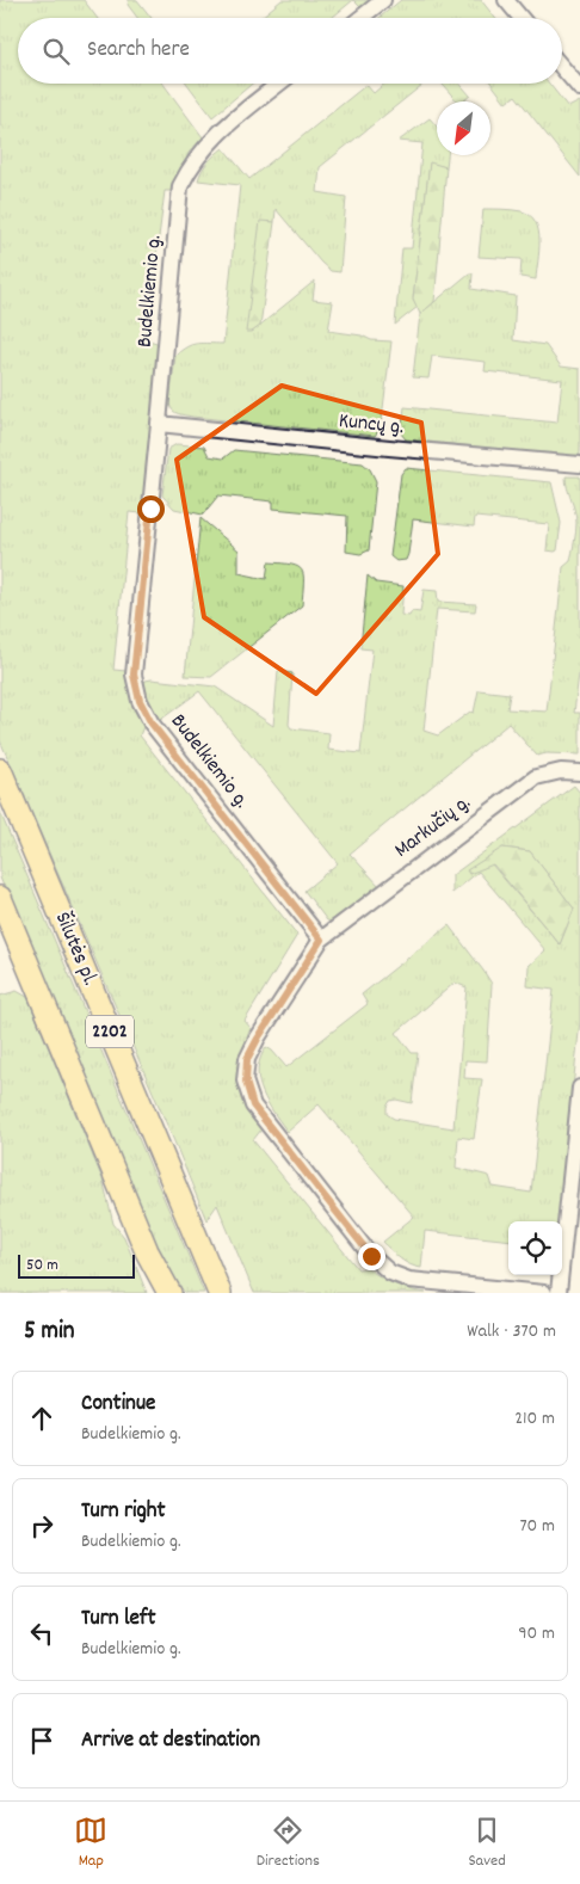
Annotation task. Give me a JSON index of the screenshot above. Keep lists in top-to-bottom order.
{
  "streets": {
    "main road": ["Šilutės pl.", "2202"],
    "street": ["Budelkiemio g.", "Kuncų g.", "Markučių g."]
  },
  "crossings": [
    ["Budelkiemio g.", "Kuncų g."],
    ["Budelkiemio g.", "Markučių g."]
  ],
  "scale_bar": "50 m",
  "north": "bottom left",
  "page": {
    "search": "Search here",
    "scale": "50 m",
    "heading": ["5 min", "Walk · 370 m"],
    "list": [
      ["Continue", "Budelkiemio g.", "210 m"],
      ["Turn right", "Budelkiemio g.", "70 m"],
      ["Turn left", "Budelkiemio g.", "90 m"],
      "Arrive at destination"
    ],
    "nav": ["Map", "Directions", "Saved"]
  }
}
